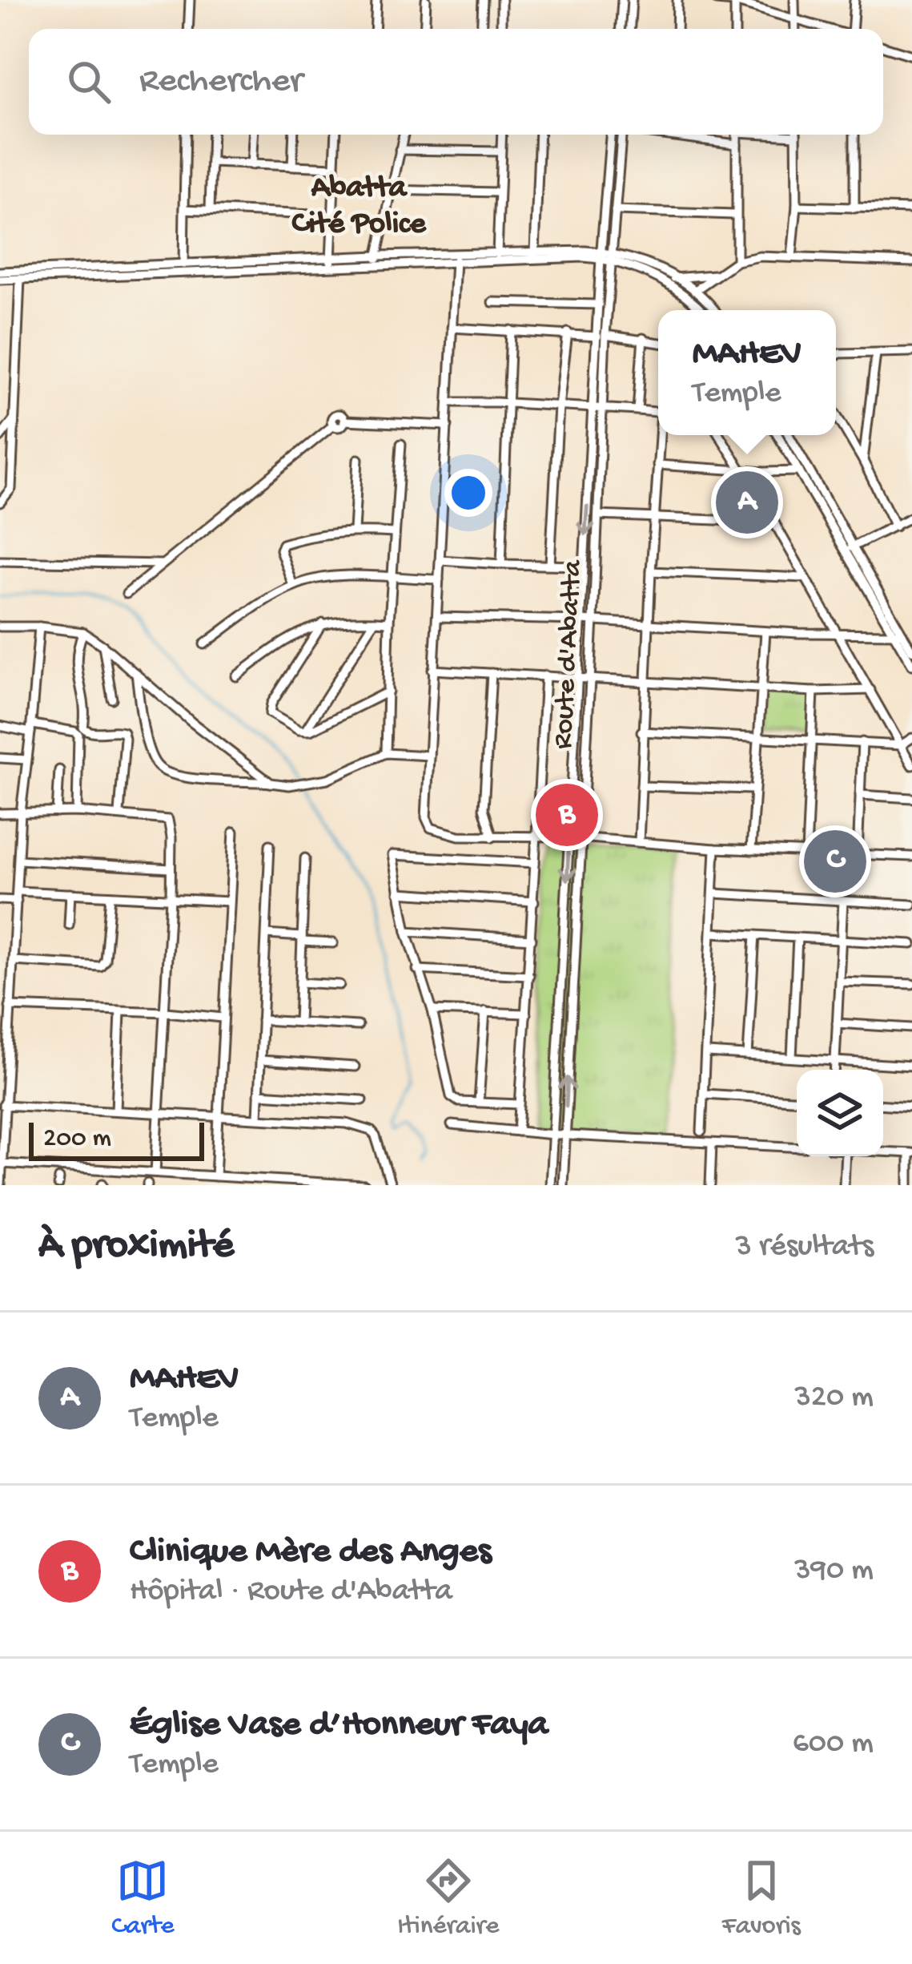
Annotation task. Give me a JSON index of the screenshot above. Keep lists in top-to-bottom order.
{
  "streets": {
    "street": ["Route d'Abatta"]
  },
  "districts": ["Abatta Cité Police"],
  "scale_bar": "200 m",
  "page": {
    "search": "Rechercher",
    "popup": ["MAHEV", "Temple"],
    "pins": ["A", "B", "C"],
    "scale": "200 m",
    "heading": ["À proximité", "3 résultats"],
    "list": [
      {
        "mark": "A",
        "name": "MAHEV",
        "note": "Temple",
        "value": "320 m"
      },
      {
        "mark": "B",
        "name": "Clinique Mère des Anges",
        "note": "Hôpital · Route d'Abatta",
        "value": "390 m"
      },
      {
        "mark": "C",
        "name": "Église Vase d’Honneur Faya",
        "note": "Temple",
        "value": "600 m"
      }
    ],
    "nav": ["Carte", "Itinéraire", "Favoris"]
  }
}
